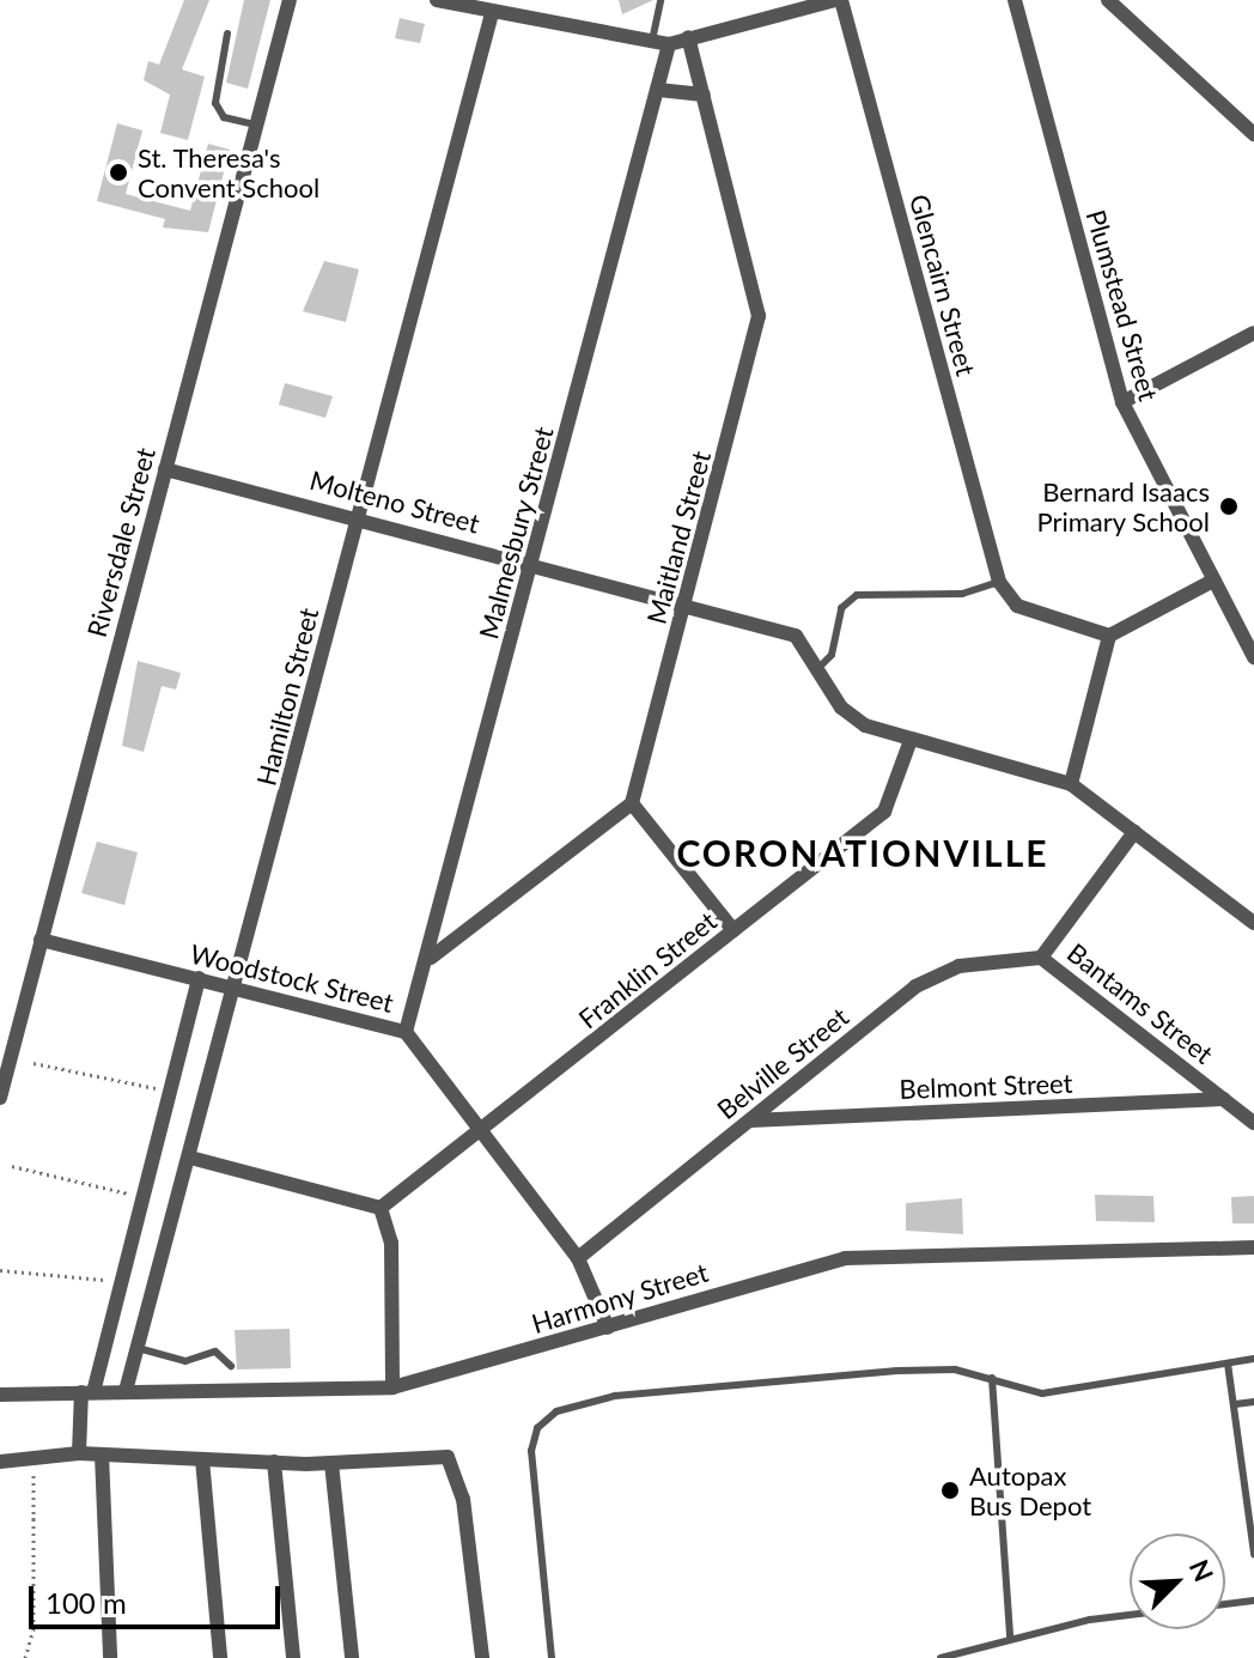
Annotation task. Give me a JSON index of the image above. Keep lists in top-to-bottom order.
{
  "streets": {
    "street": [
      "Glencairn Street",
      "Plumstead Street",
      "Molteno Street",
      "Malmesbury Street",
      "Maitland Street",
      "Riversdale Street",
      "Hamilton Street",
      "Franklin Street",
      "Woodstock Street",
      "Bantams Street",
      "Belville Street",
      "Belmont Street",
      "Harmony Street"
    ]
  },
  "crossings": [
    ["Molteno Street", "Malmesbury Street"],
    ["Molteno Street", "Maitland Street"],
    ["Molteno Street", "Riversdale Street"],
    ["Molteno Street", "Hamilton Street"],
    ["Molteno Street", "Franklin Street"],
    ["Malmesbury Street", "Woodstock Street"],
    ["Riversdale Street", "Woodstock Street"],
    ["Hamilton Street", "Woodstock Street"],
    ["Hamilton Street", "Harmony Street"],
    ["Franklin Street", "Woodstock Street"],
    ["Woodstock Street", "Belville Street"],
    ["Woodstock Street", "Harmony Street"],
    ["Bantams Street", "Belville Street"],
    ["Bantams Street", "Belmont Street"],
    ["Belville Street", "Belmont Street"]
  ],
  "districts": ["CORONATIONVILLE"],
  "places": ["St. Theresa's Convent School", "Bernard Isaacs Primary School", "Autopax Bus Depot"],
  "scale_bar": "100 m",
  "north": "top right"
}
